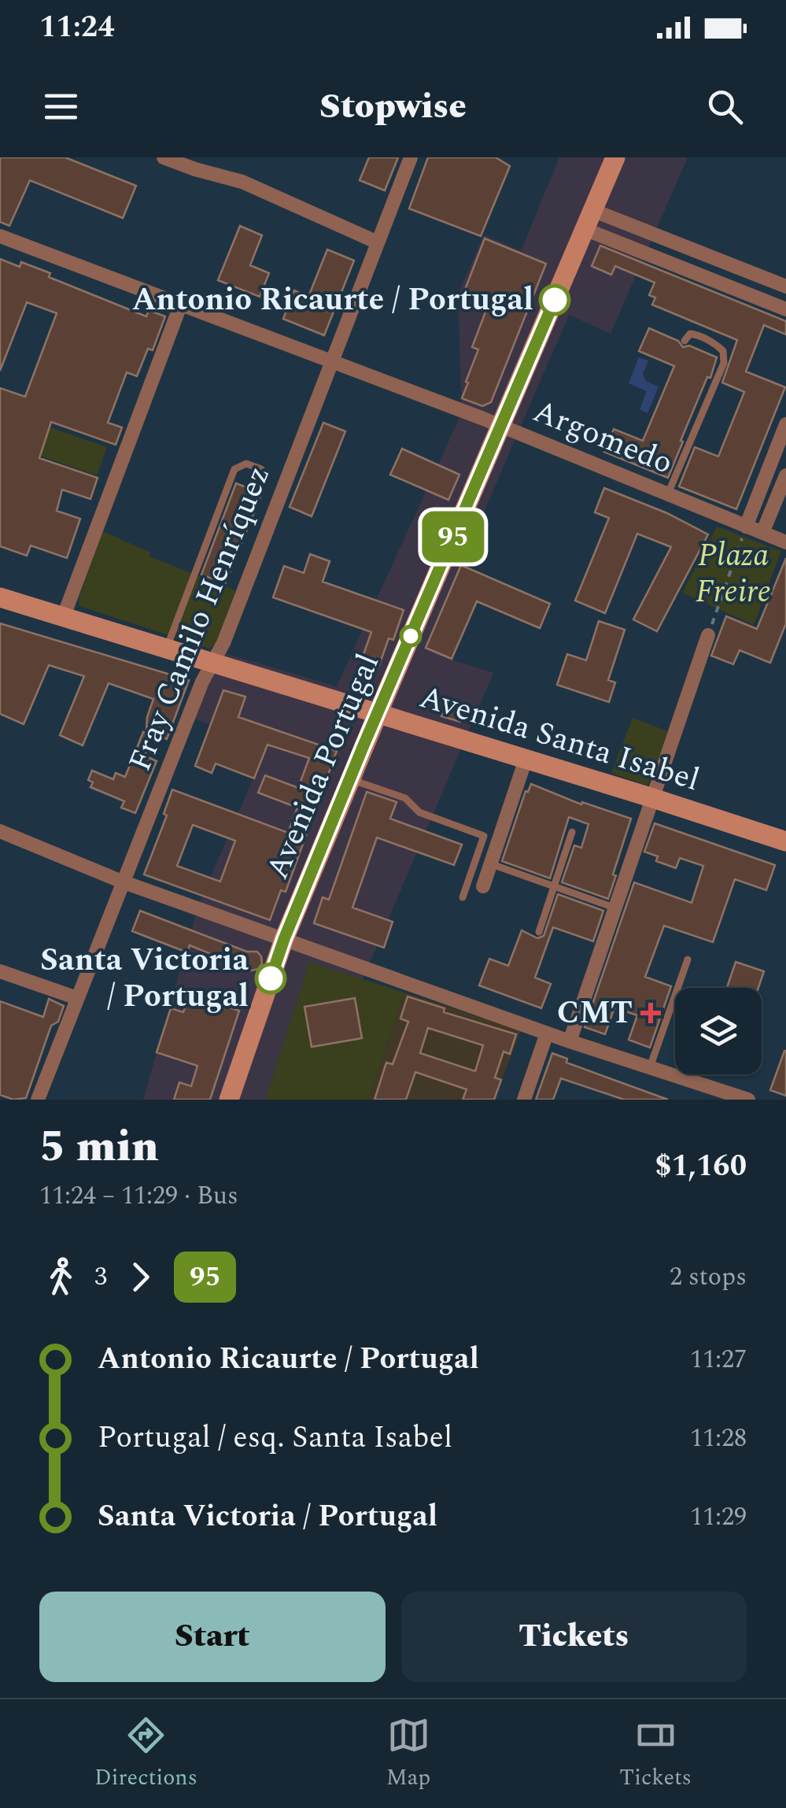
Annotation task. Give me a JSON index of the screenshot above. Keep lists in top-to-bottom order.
{
  "streets": {
    "main road": ["Avenida Santa Isabel", "Avenida Portugal"],
    "street": ["Argomedo", "Fray Camilo Henríquez"]
  },
  "crossings": [
    ["Argomedo", "Fray Camilo Henríquez"],
    ["Argomedo", "Avenida Portugal"],
    ["Fray Camilo Henríquez", "Avenida Santa Isabel"],
    ["Avenida Santa Isabel", "Avenida Portugal"]
  ],
  "parks": ["Plaza Freire"],
  "places": {
    "other": ["Antonio Ricaurte / Portugal", "Santa Victoria / Portugal"],
    "health": ["CMT"]
  },
  "lines": ["bus line 95"],
  "page": {
    "status": "11:24",
    "header": "Stopwise",
    "on_map": "95",
    "heading": ["5 min", "11:24 – 11:29 · Bus", "$1,160"],
    "legs": ["3", "95", "2 stops"],
    "list": [
      {
        "name": "Antonio Ricaurte / Portugal",
        "value": "11:27"
      },
      {
        "name": "Portugal / esq. Santa Isabel",
        "value": "11:28"
      },
      {
        "name": "Santa Victoria / Portugal",
        "value": "11:29"
      }
    ],
    "buttons": ["Start", "Tickets"],
    "tabs": ["Directions", "Map", "Tickets"]
  }
}
